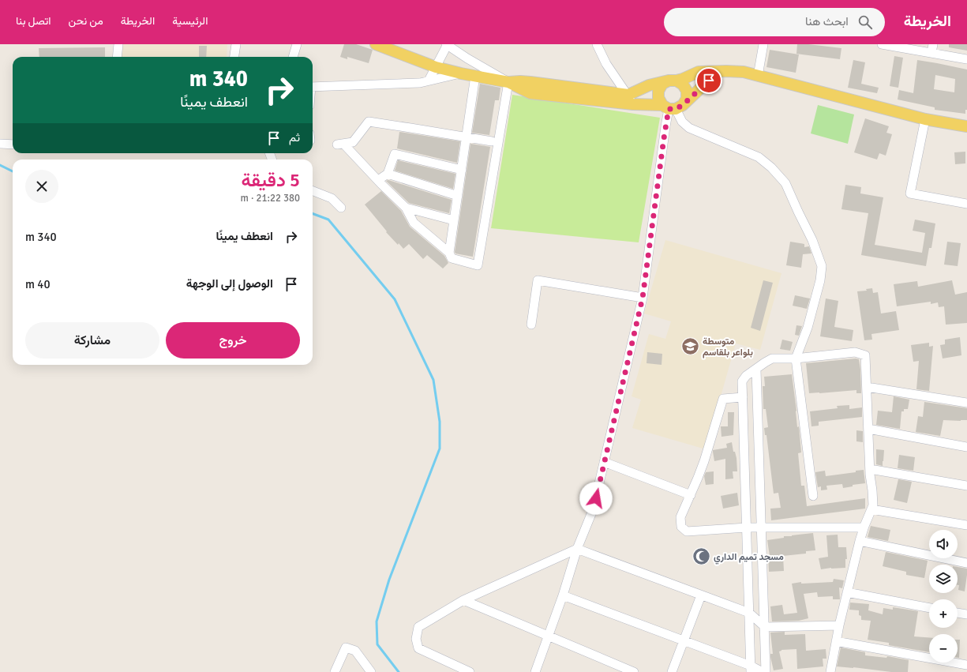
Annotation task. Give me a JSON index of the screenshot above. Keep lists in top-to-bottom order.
{
  "places": {
    "school or university": ["متوسطة بلواعر بلقاسم"],
    "mosque": ["مسجد تميم الداري"]
  },
  "page": {
    "header": "الخريطة",
    "search": "ابحث هنا",
    "nav": [
      "الرئيسية",
      "الخريطة",
      "من نحن",
      "اتصل بنا"
    ],
    "turn": ["340 m", "انعطف يمينًا"],
    "then": "ثم",
    "heading": ["5 دقيقة", "380 m · 21:22"],
    "list": [
      {
        "name": "انعطف يمينًا",
        "value": "340 m"
      },
      {
        "name": "الوصول إلى الوجهة",
        "value": "40 m"
      }
    ],
    "buttons": ["خروج", "مشاركة"],
    "map_buttons": ["+", "−"]
  }
}
